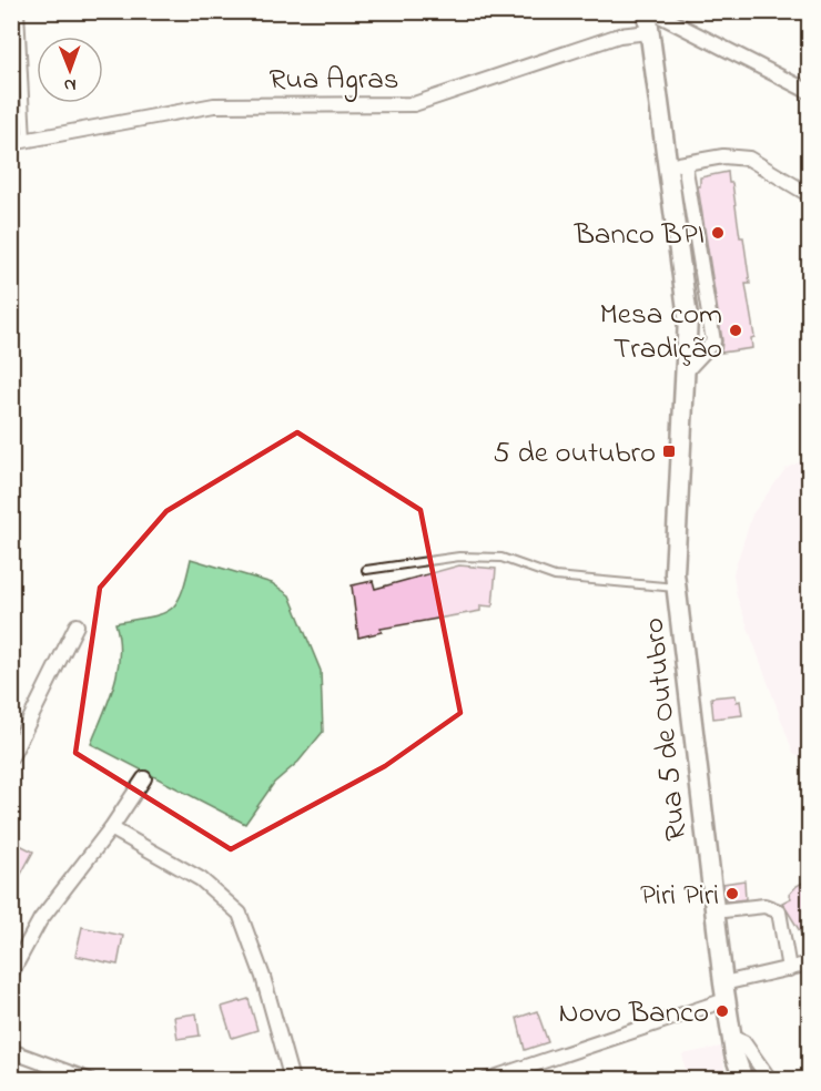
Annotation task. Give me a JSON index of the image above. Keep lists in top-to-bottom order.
{
  "streets": {
    "street": ["Rua Agras", "Rua 5 de Outubro"]
  },
  "crossings": [
    ["Rua Agras", "Rua 5 de Outubro"]
  ],
  "places": {
    "other": [
      "Banco BPI",
      "Mesa com Tradição",
      "Piri Piri",
      "Novo Banco"
    ],
    "transit": ["5 de outubro"]
  },
  "north": "bottom"
}
